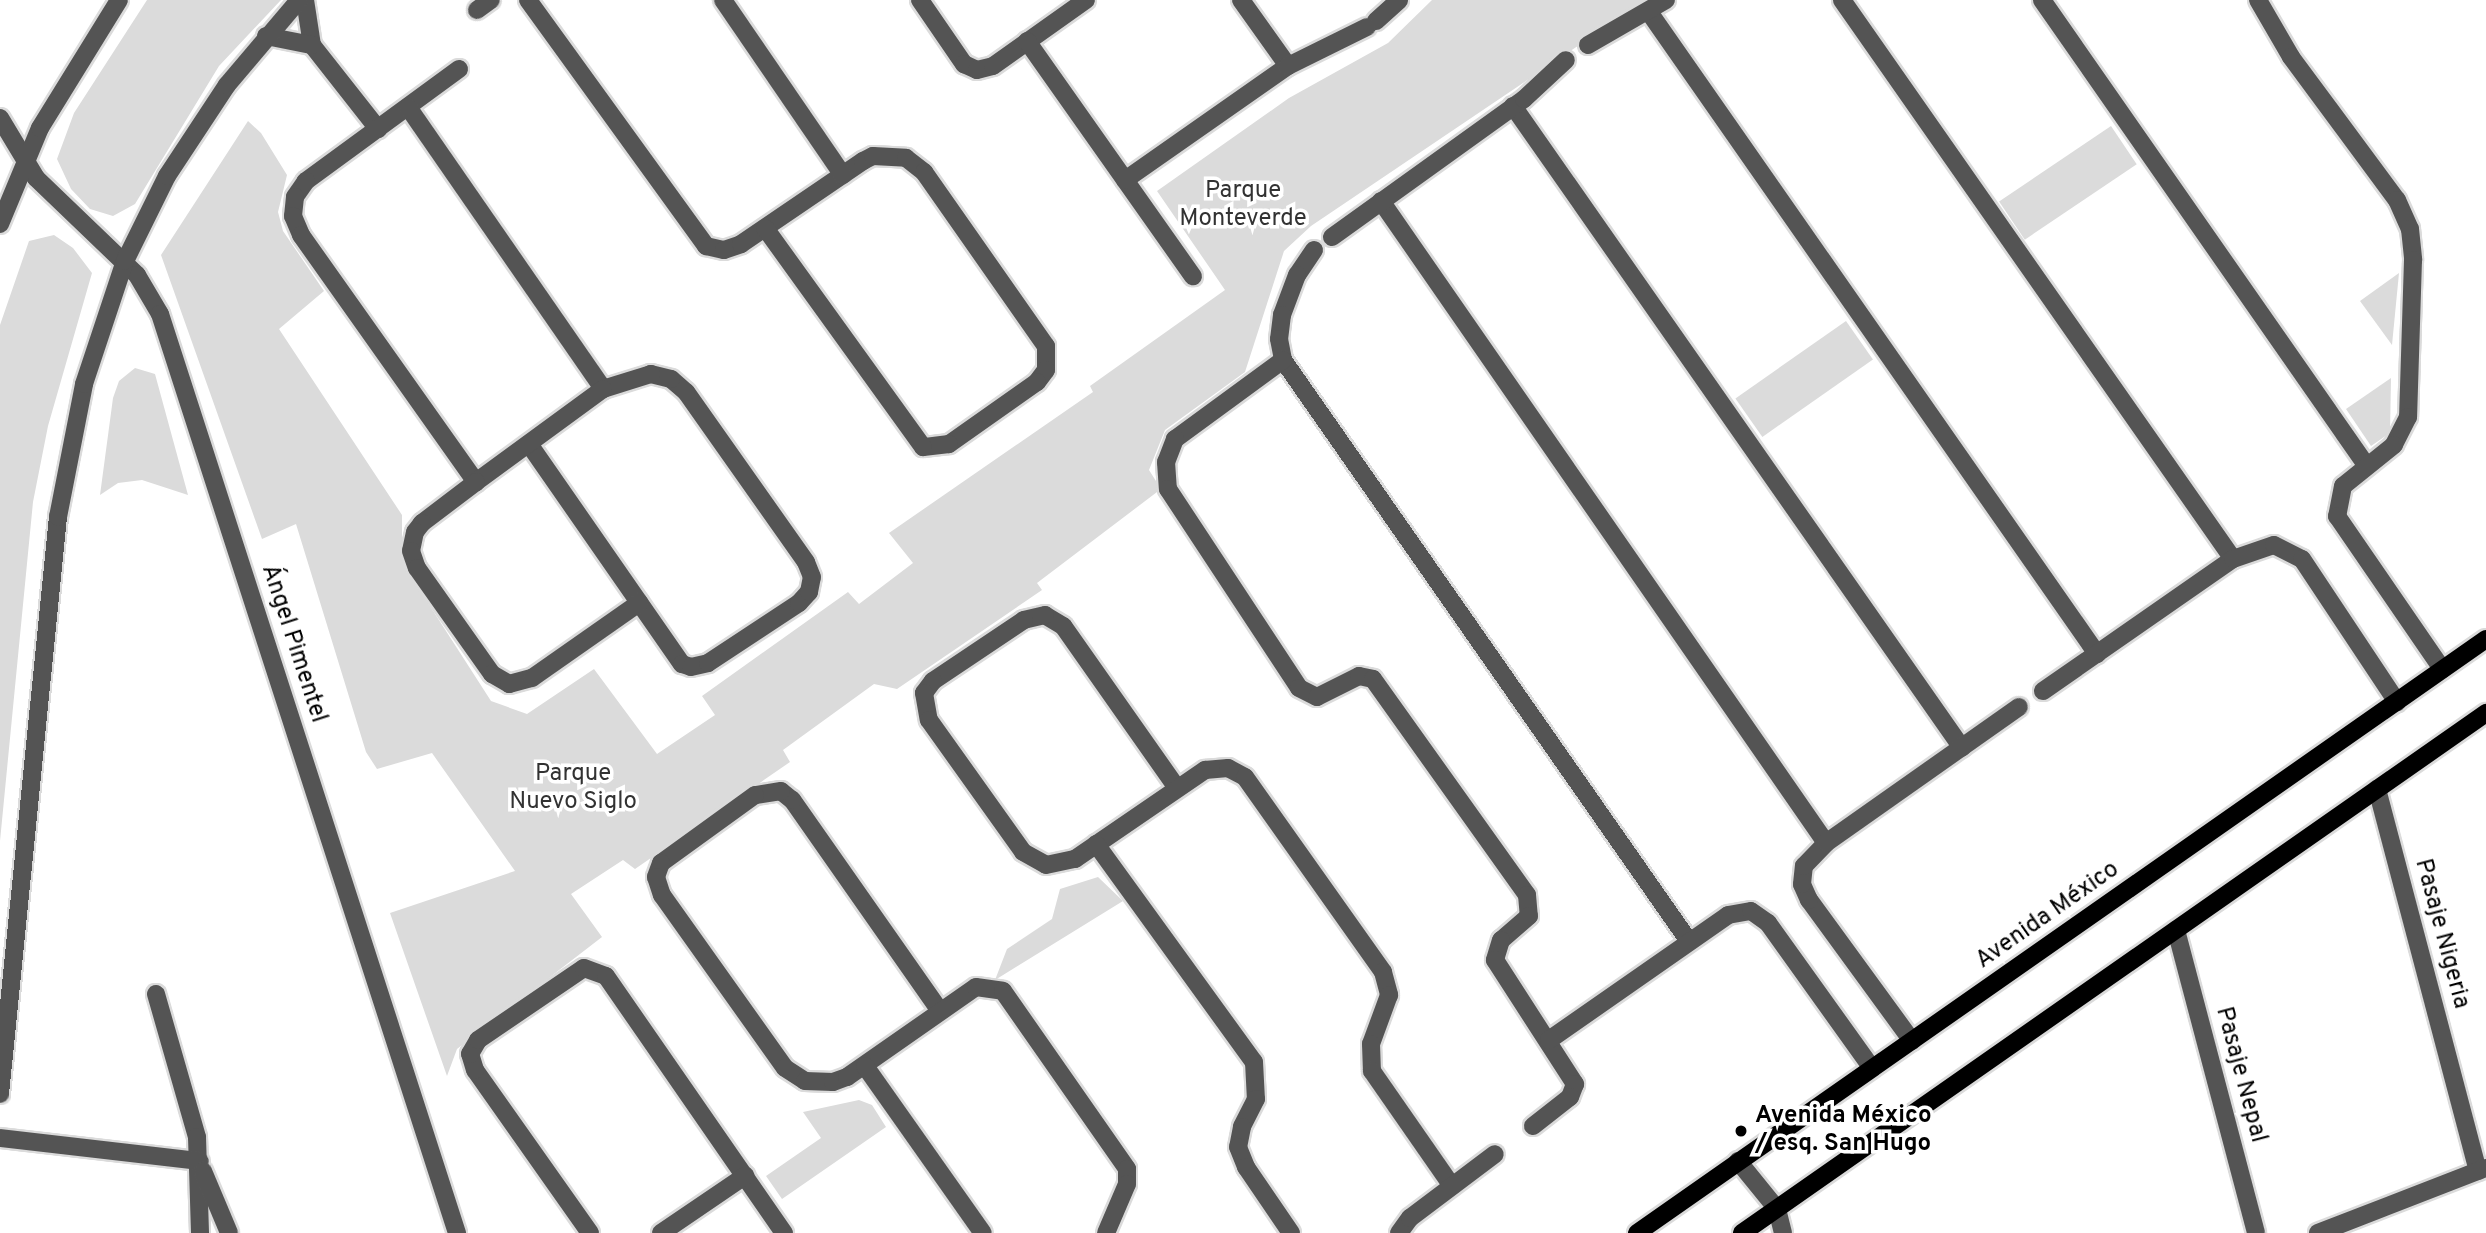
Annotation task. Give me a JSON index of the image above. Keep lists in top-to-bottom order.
{
  "streets": {
    "main road": ["Avenida México"],
    "street": ["Ángel Pimentel", "Pasaje Nigeria", "Pasaje Nepal"]
  },
  "parks": ["Parque Monteverde", "Parque Nuevo Siglo"],
  "places": ["Avenida México / esq. San Hugo"]
}
